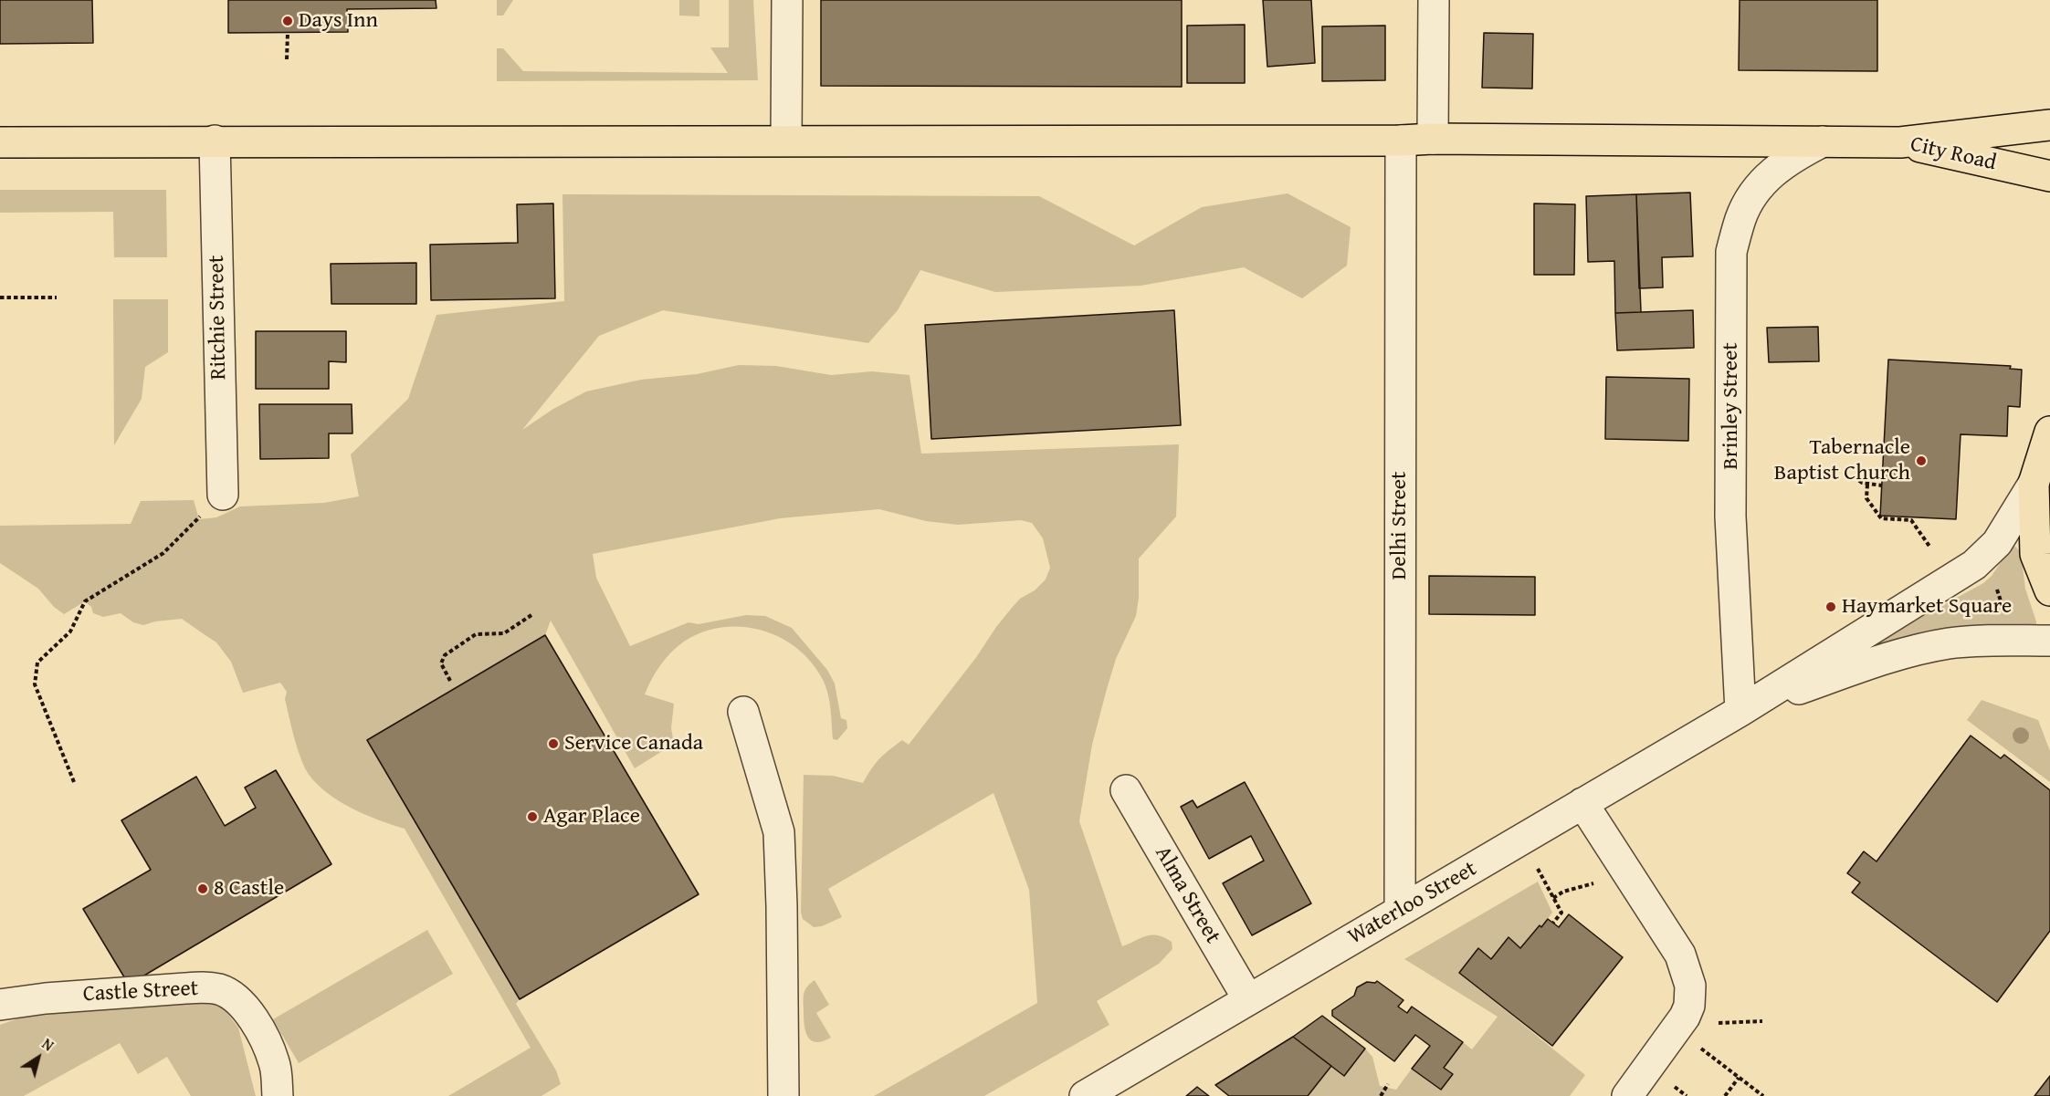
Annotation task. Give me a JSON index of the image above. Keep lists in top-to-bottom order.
{
  "streets": {
    "main road": ["City Road"],
    "street": [
      "Ritchie Street",
      "Brinley Street",
      "Delhi Street",
      "Alma Street",
      "Waterloo Street",
      "Castle Street"
    ]
  },
  "crossings": [
    ["Brinley Street", "Waterloo Street"],
    ["Delhi Street", "Waterloo Street"],
    ["Alma Street", "Waterloo Street"]
  ],
  "places": [
    "Days Inn",
    "Tabernacle Baptist Church",
    "Haymarket Square",
    "Service Canada",
    "Agar Place",
    "8 Castle"
  ],
  "north": "top right"
}
